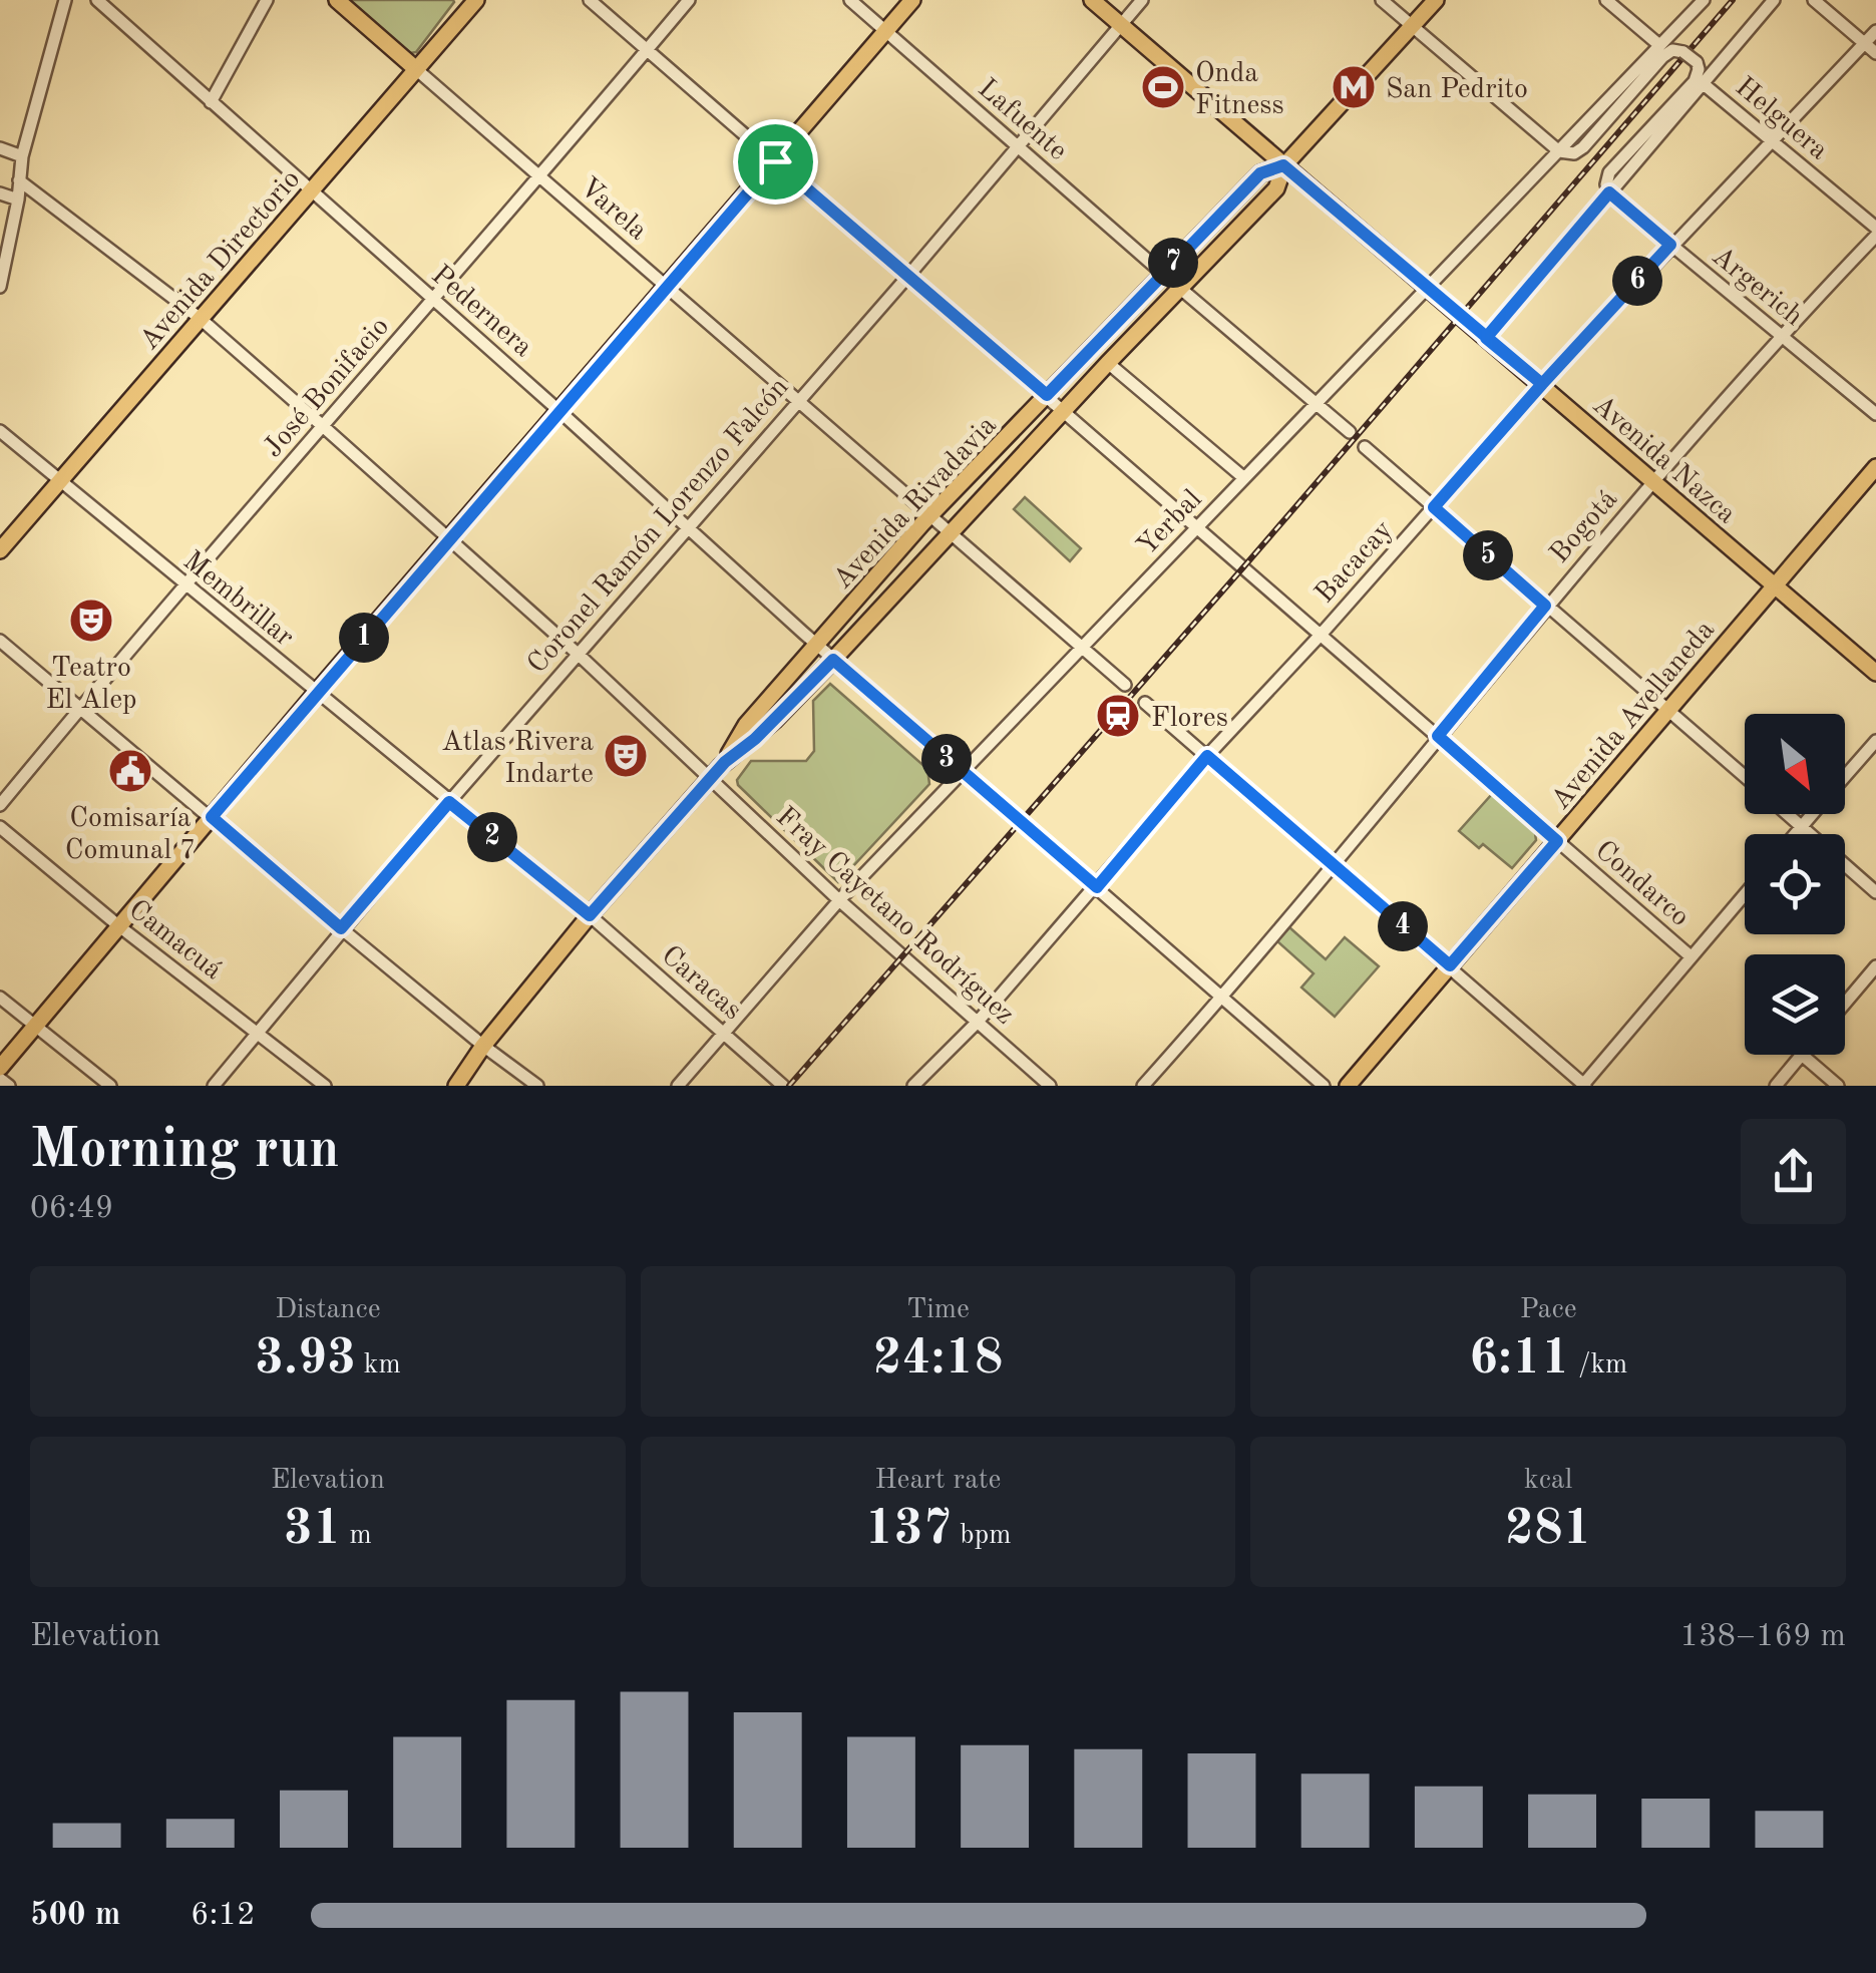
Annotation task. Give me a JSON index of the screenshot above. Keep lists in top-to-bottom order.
{
  "streets": {
    "main road": [
      "Varela",
      "Avenida Directorio",
      "Avenida Nazca",
      "Avenida Rivadavia",
      "Avenida Avellaneda"
    ],
    "street": [
      "Helguera",
      "Lafuente",
      "Argerich",
      "Pedernera",
      "José Bonifacio",
      "Yerbal",
      "Coronel Ramón Lorenzo Falcón",
      "Bogotá",
      "Bacacay",
      "Membrillar",
      "Condarco",
      "Fray Cayetano Rodríguez",
      "Camacuá",
      "Caracas"
    ]
  },
  "crossings": [
    ["Helguera", "Bogotá"],
    ["Helguera", "Bacacay"],
    ["Lafuente", "Avenida Rivadavia"],
    ["Lafuente", "Yerbal"],
    ["Lafuente", "Coronel Ramón Lorenzo Falcón"],
    ["Varela", "Avenida Directorio"],
    ["Varela", "José Bonifacio"],
    ["Varela", "Avenida Rivadavia"],
    ["Varela", "Yerbal"],
    ["Varela", "Coronel Ramón Lorenzo Falcón"],
    ["Avenida Directorio", "Pedernera"],
    ["Avenida Directorio", "Membrillar"],
    ["Avenida Directorio", "Fray Cayetano Rodríguez"],
    ["Argerich", "Bogotá"],
    ["Argerich", "Bacacay"],
    ["Pedernera", "José Bonifacio"],
    ["Pedernera", "Avenida Rivadavia"],
    ["Pedernera", "Yerbal"],
    ["Pedernera", "Coronel Ramón Lorenzo Falcón"],
    ["Pedernera", "Bogotá"],
    ["Pedernera", "Bacacay"],
    ["José Bonifacio", "Membrillar"],
    ["José Bonifacio", "Condarco"],
    ["José Bonifacio", "Fray Cayetano Rodríguez"],
    ["Avenida Nazca", "Avenida Rivadavia"],
    ["Avenida Nazca", "Yerbal"],
    ["Avenida Nazca", "Coronel Ramón Lorenzo Falcón"],
    ["Avenida Nazca", "Bogotá"],
    ["Avenida Nazca", "Bacacay"],
    ["Avenida Nazca", "Avenida Avellaneda"],
    ["Avenida Rivadavia", "Membrillar"],
    ["Avenida Rivadavia", "Condarco"],
    ["Avenida Rivadavia", "Fray Cayetano Rodríguez"],
    ["Avenida Rivadavia", "Caracas"],
    ["Yerbal", "Condarco"],
    ["Yerbal", "Fray Cayetano Rodríguez"],
    ["Yerbal", "Caracas"],
    ["Coronel Ramón Lorenzo Falcón", "Membrillar"],
    ["Coronel Ramón Lorenzo Falcón", "Condarco"],
    ["Coronel Ramón Lorenzo Falcón", "Fray Cayetano Rodríguez"],
    ["Coronel Ramón Lorenzo Falcón", "Camacuá"],
    ["Bogotá", "Condarco"],
    ["Bacacay", "Condarco"],
    ["Bacacay", "Fray Cayetano Rodríguez"],
    ["Membrillar", "Caracas"],
    ["Avenida Avellaneda", "Condarco"]
  ],
  "places": {
    "sports": ["Onda Fitness"],
    "metro station": ["San Pedrito"],
    "theatre": ["Teatro El Alep", "Atlas Rivera Indarte"],
    "station": ["Flores"],
    "public building": ["Comisaría Comunal 7"]
  },
  "north": "bottom right",
  "page": {
    "pins": [
      "7",
      "6",
      "5",
      "1",
      "3",
      "2",
      "4"
    ],
    "heading": ["Morning run", "06:49"],
    "stats": [
      ["Distance", "3.93 km"],
      ["Time", "24:18"],
      ["Pace", "6:11 /km"],
      ["Elevation", "31 m"],
      ["Heart rate", "137 bpm"],
      ["kcal", "281"]
    ],
    "chart": ["Elevation", "138–169 m"],
    "list": [
      {
        "name": "500 m",
        "note": "6:12"
      }
    ]
  }
}
